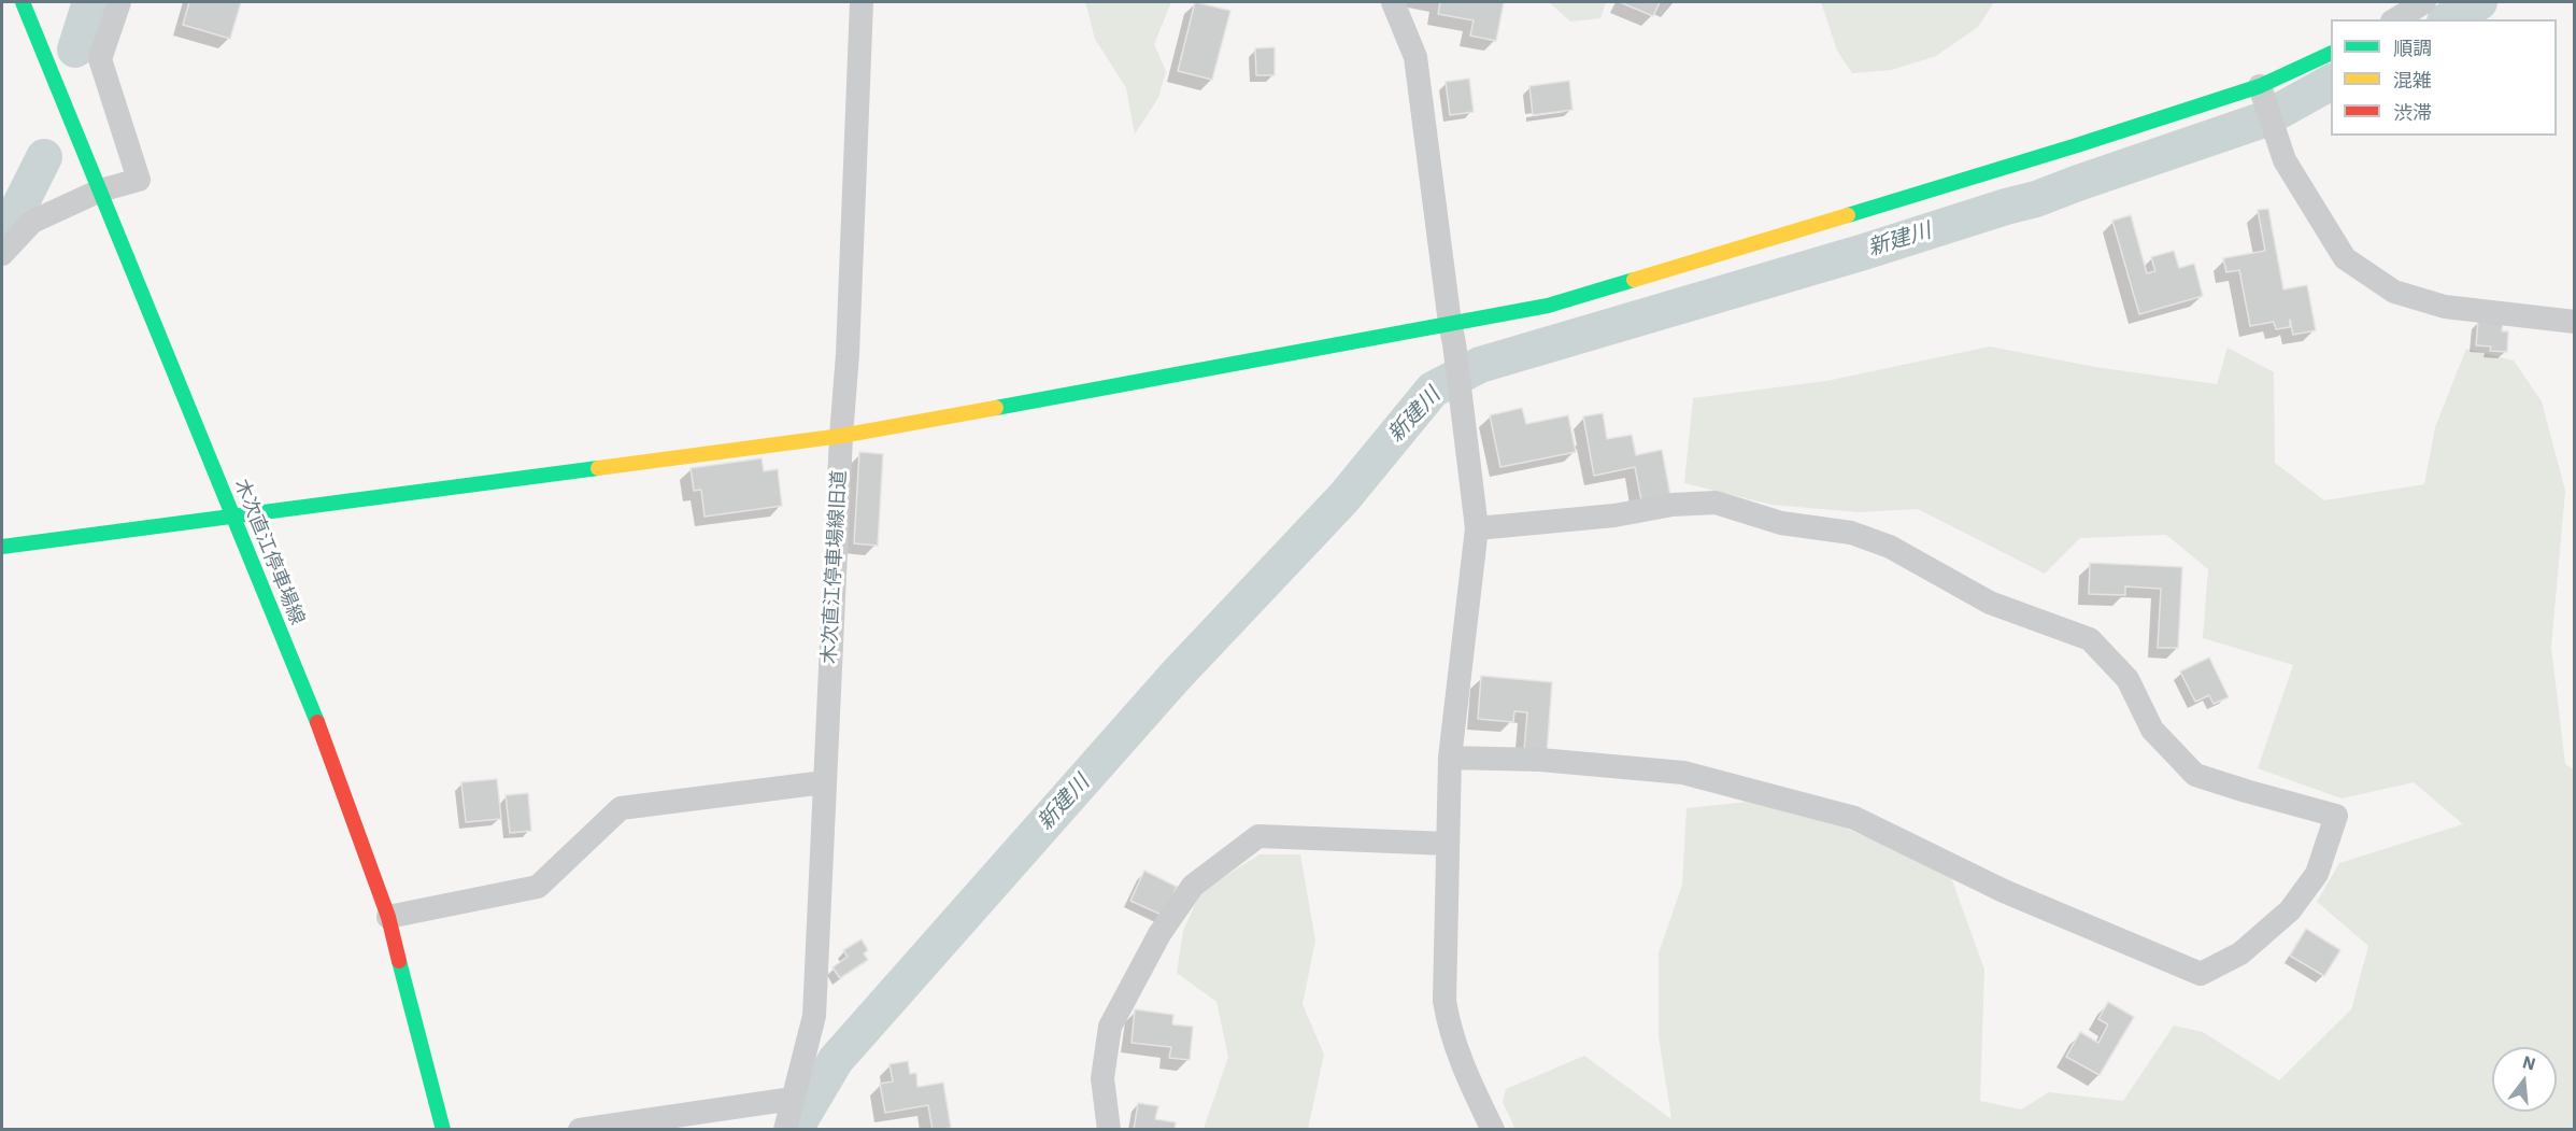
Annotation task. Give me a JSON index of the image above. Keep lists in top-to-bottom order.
{
  "streets": {
    "street": ["木次直江停車場線", "木次直江停車場線旧道"]
  },
  "water": ["新建川"],
  "legend": ["順調", "混雑", "渋滞"],
  "north": "top"
}
